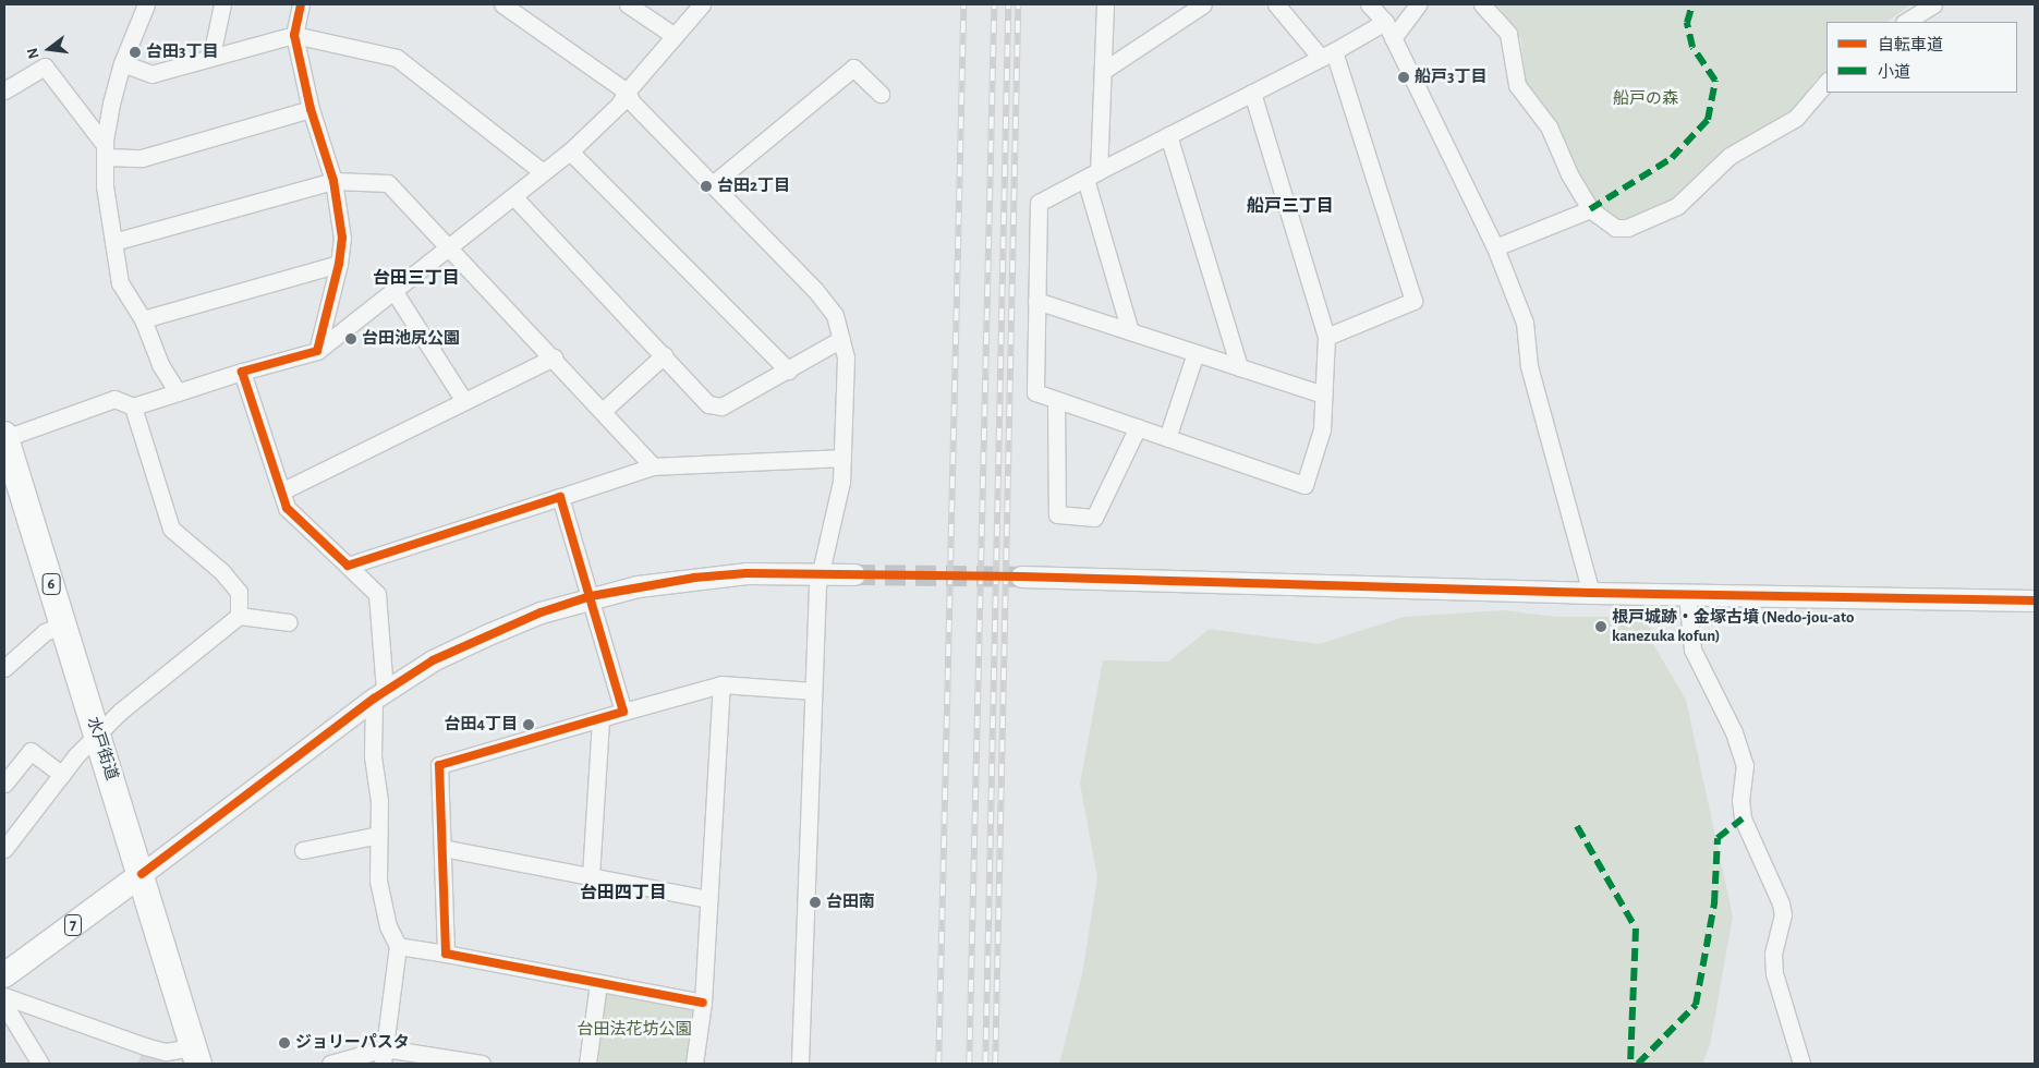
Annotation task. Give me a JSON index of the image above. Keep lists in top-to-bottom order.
{
  "streets": {
    "highway": ["6", "水戸街道"],
    "main road": ["7"]
  },
  "crossings": [
    ["水戸街道", "7"]
  ],
  "districts": ["船戸三丁目", "台田三丁目", "台田四丁目"],
  "parks": ["船戸の森", "台田法花坊公園"],
  "places": [
    "台田3丁目",
    "船戸3丁目",
    "台田2丁目",
    "台田池尻公園",
    "根戸城跡・金塚古墳 (Nedo-jou-ato kanezuka kofun)",
    "台田4丁目",
    "台田南",
    "ジョリーパスタ"
  ],
  "legend": ["自転車道", "小道"],
  "north": "left"
}
